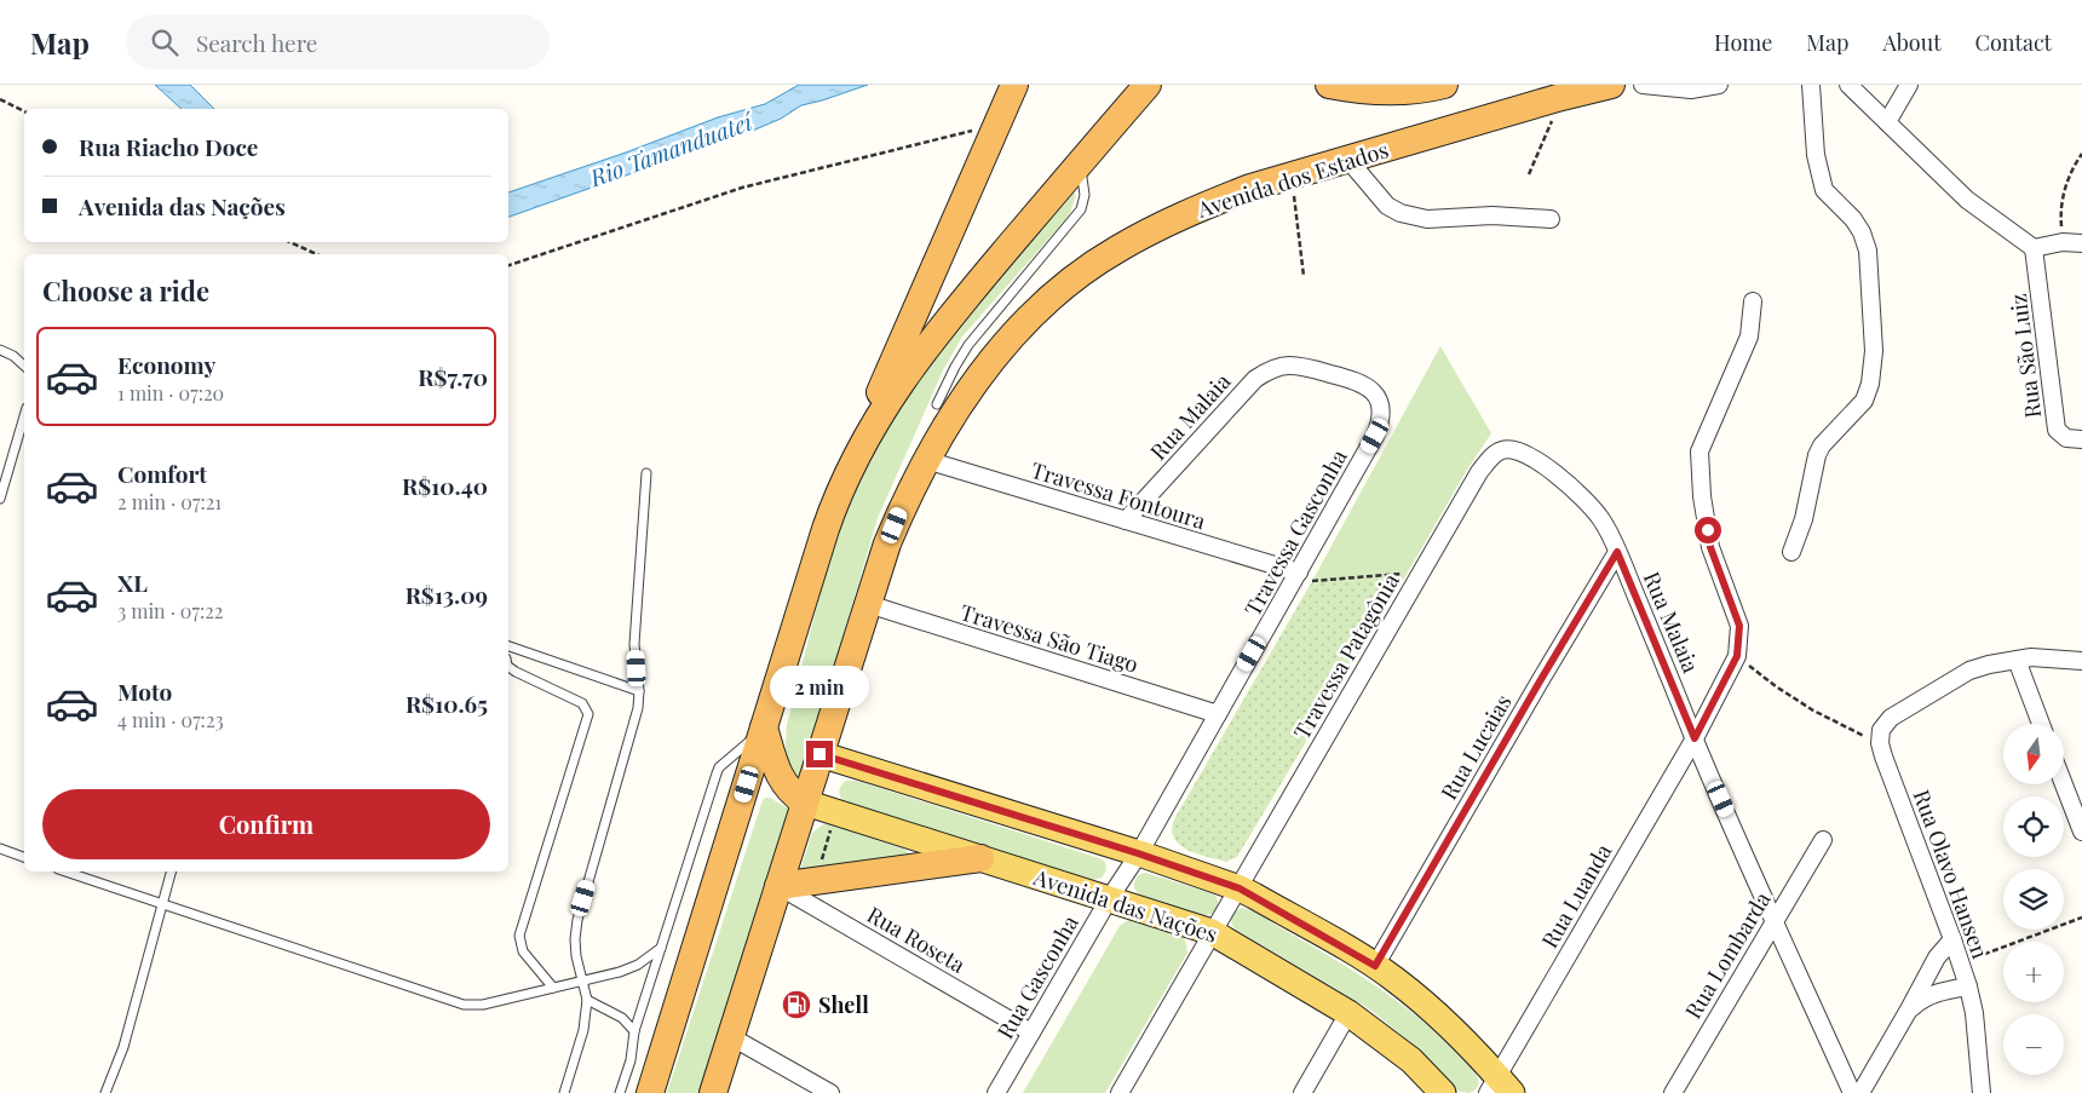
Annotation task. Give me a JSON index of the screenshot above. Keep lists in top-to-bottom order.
{
  "streets": {
    "highway": ["Avenida dos Estados"],
    "main road": ["Avenida das Nações"],
    "street": [
      "Rua São Luiz",
      "Rua Malaia",
      "Travessa Fontoura",
      "Travessa Gasconha",
      "Travessa São Tiago",
      "Travessa Patagônia",
      "Rua Lucaias",
      "Rua Olavo Hansen",
      "Rua Luanda",
      "Rua Roseta",
      "Rua Lombarda",
      "Rua Gasconha"
    ]
  },
  "crossings": [
    ["Avenida dos Estados", "Travessa Fontoura"],
    ["Avenida dos Estados", "Travessa São Tiago"],
    ["Avenida dos Estados", "Avenida das Nações"],
    ["Avenida dos Estados", "Rua Roseta"],
    ["Rua Malaia", "Travessa Fontoura"],
    ["Rua Malaia", "Travessa Gasconha"],
    ["Rua Malaia", "Travessa Patagônia"],
    ["Rua Malaia", "Rua Lucaias"],
    ["Rua Malaia", "Rua Luanda"],
    ["Rua Malaia", "Rua Lombarda"],
    ["Travessa Fontoura", "Travessa Gasconha"],
    ["Travessa Gasconha", "Travessa São Tiago"],
    ["Travessa Gasconha", "Rua Gasconha"],
    ["Travessa Patagônia", "Avenida das Nações"],
    ["Avenida das Nações", "Rua Gasconha"],
    ["Rua Roseta", "Rua Gasconha"]
  ],
  "water": ["Rio Tamanduateí"],
  "places": {
    "fuel station": ["Shell"]
  },
  "north": "bottom",
  "page": {
    "header": "Map",
    "search": "Search here",
    "nav": [
      "Home",
      "Map",
      "About",
      "Contact"
    ],
    "banner": ["Rua Riacho Doce", "Avenida das Nações"],
    "heading": "Choose a ride",
    "list": [
      {
        "name": "Economy",
        "note": "1 min · 07:20",
        "value": "R$7.70"
      },
      {
        "name": "Comfort",
        "note": "2 min · 07:21",
        "value": "R$10.40"
      },
      {
        "name": "XL",
        "note": "3 min · 07:22",
        "value": "R$13.09"
      },
      {
        "name": "Moto",
        "note": "4 min · 07:23",
        "value": "R$10.65"
      }
    ],
    "bubble": "2 min",
    "map_buttons": ["+", "−"],
    "buttons": "Confirm"
  }
}
